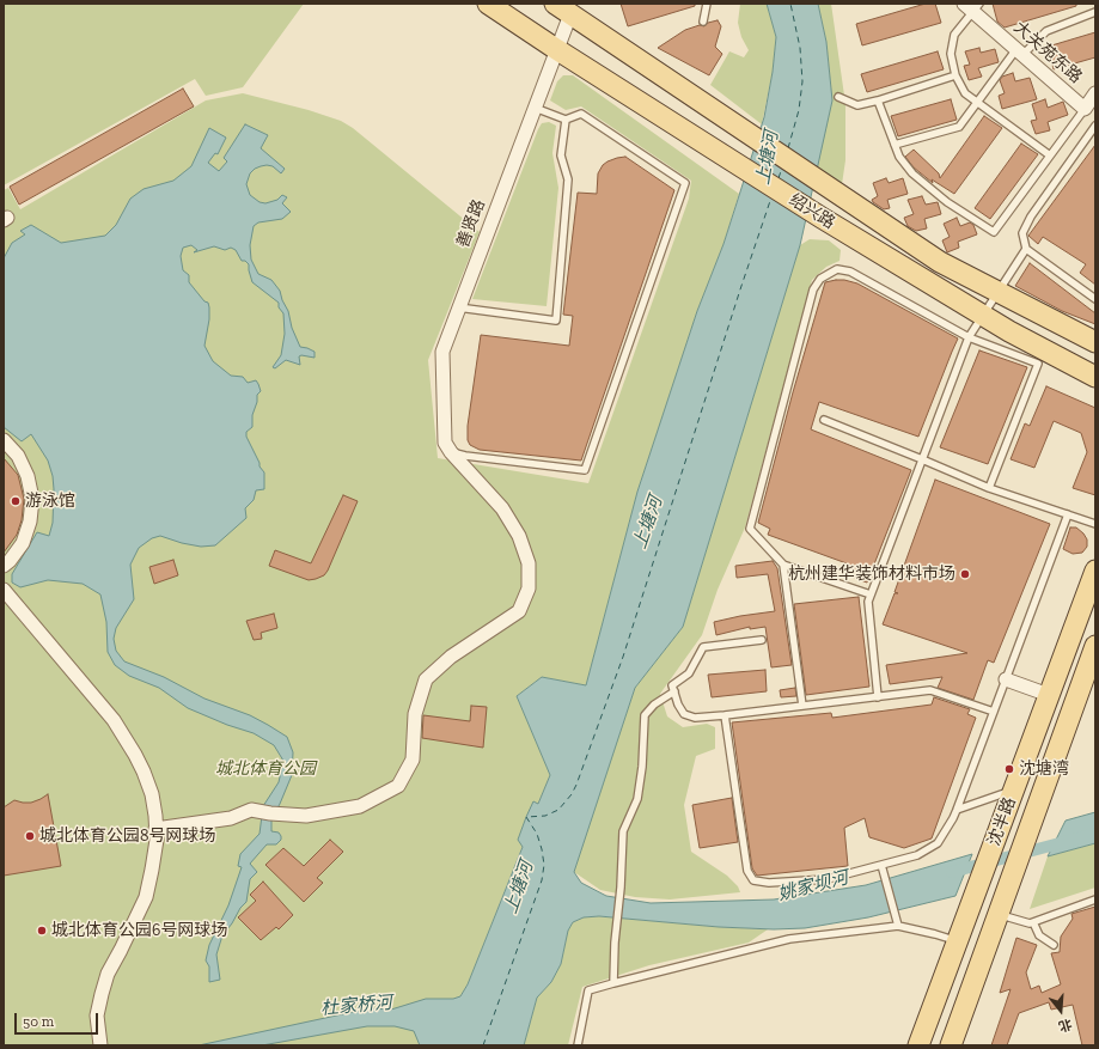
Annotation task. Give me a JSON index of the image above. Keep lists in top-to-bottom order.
{
  "streets": {
    "main road": ["绍兴路", "沈半路"],
    "street": ["大关苑东路", "善贤路"]
  },
  "crossings": [
    ["绍兴路", "善贤路"]
  ],
  "water": ["上塘河", "姚家坝河", "杜家桥河"],
  "parks": ["城北体育公园"],
  "places": [
    "游泳馆",
    "杭州建华装饰材料市场",
    "沈塘湾",
    "城北体育公园8号网球场",
    "城北体育公园6号网球场"
  ],
  "scale_bar": "50 m",
  "north": "bottom"
}
